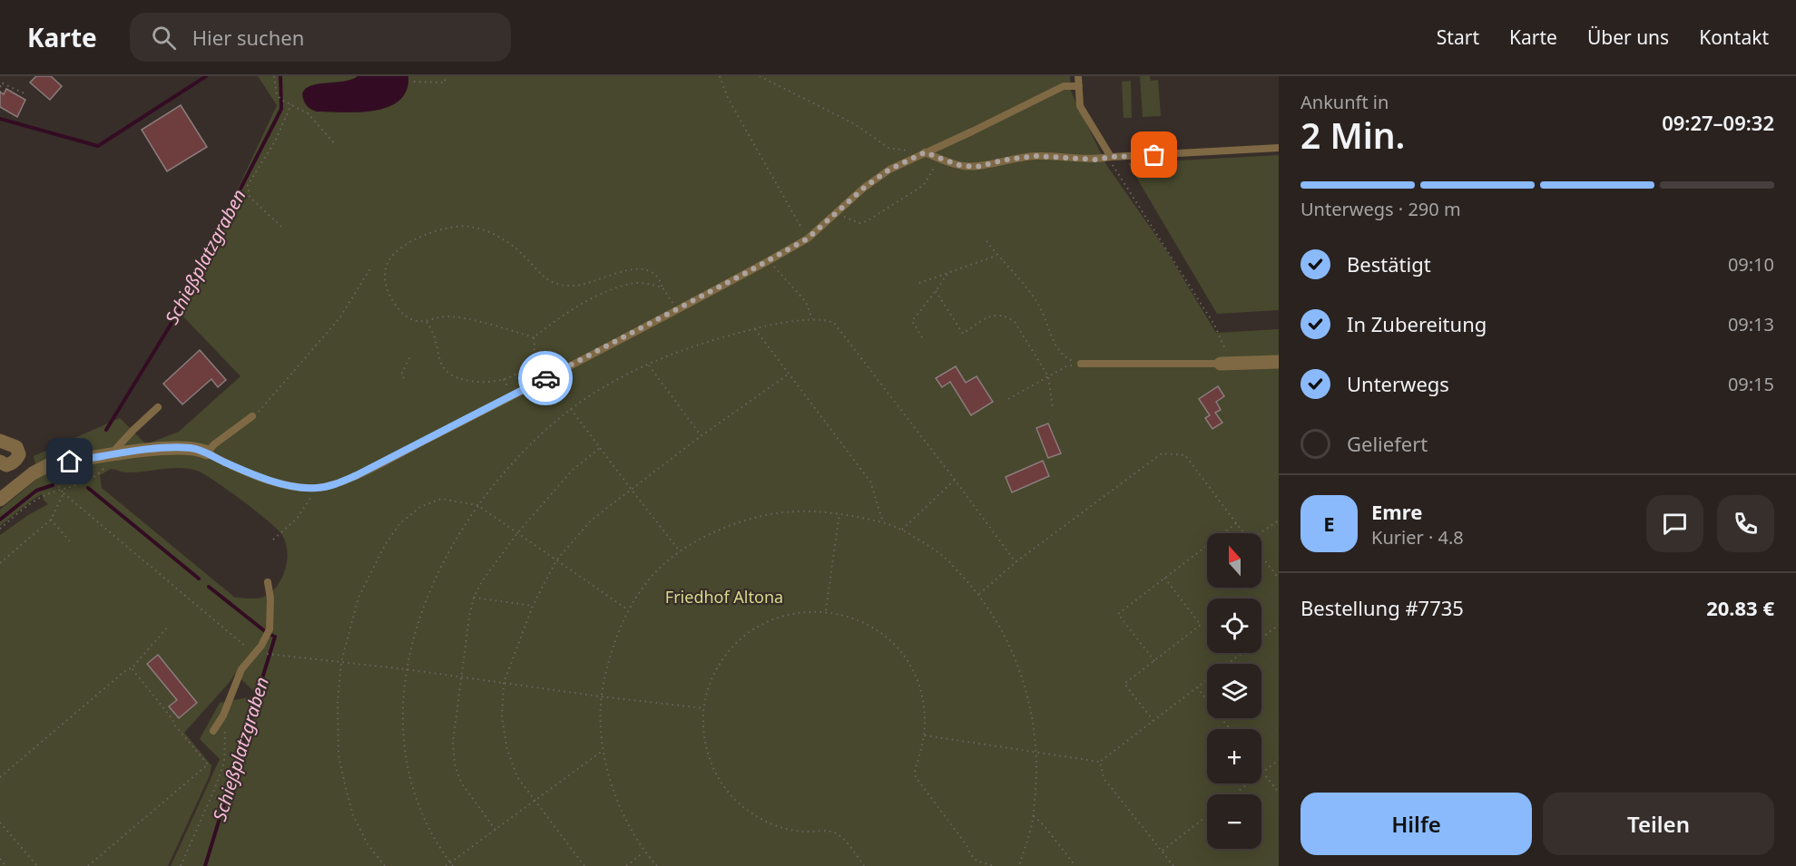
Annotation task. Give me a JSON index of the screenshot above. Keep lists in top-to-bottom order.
{
  "water": ["Schießplatzgraben"],
  "parks": ["Friedhof Altona"],
  "north": "top",
  "page": {
    "header": "Karte",
    "search": "Hier suchen",
    "nav": [
      "Start",
      "Karte",
      "Über uns",
      "Kontakt"
    ],
    "heading": ["2 Min.", "Ankunft in", "09:27–09:32"],
    "panel": [
      "Emre",
      "Kurier · 4.8",
      "Bestellung #7735",
      "20.83 €"
    ],
    "bar": "Unterwegs · 290 m",
    "list": [
      ["Bestätigt", "09:10"],
      ["In Zubereitung", "09:13"],
      ["Unterwegs", "09:15"],
      "Geliefert"
    ],
    "round": "E",
    "map_buttons": ["+", "−"],
    "buttons": ["Hilfe", "Teilen"]
  }
}
